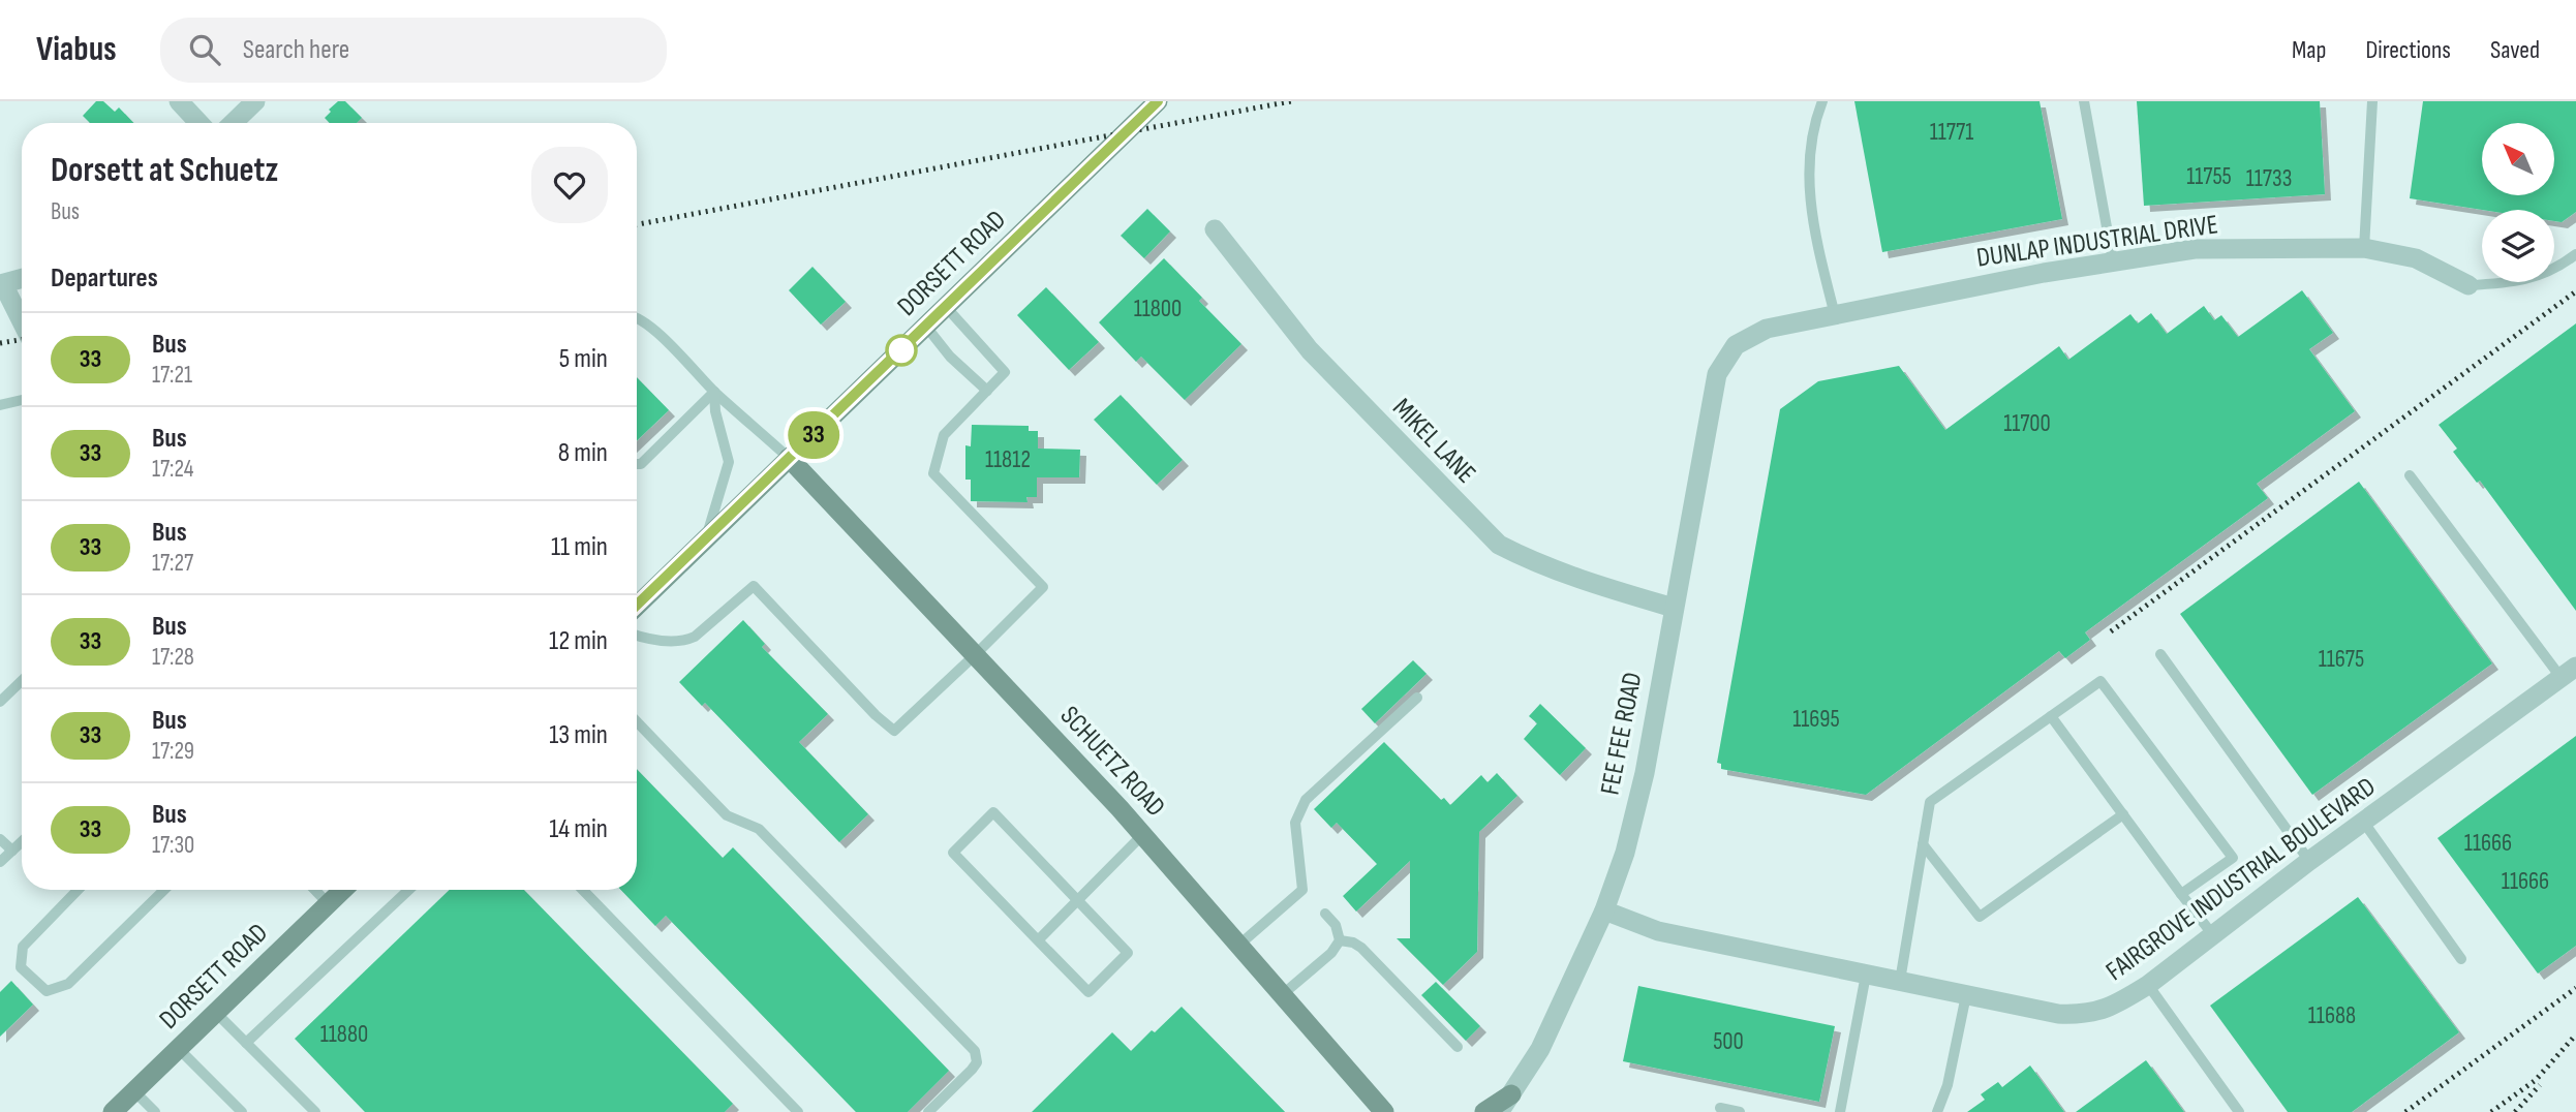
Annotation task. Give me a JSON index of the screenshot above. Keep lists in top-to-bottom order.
{
  "streets": {
    "main road": ["DORSETT ROAD", "SCHUETZ ROAD"],
    "street": [
      "DUNLAP INDUSTRIAL DRIVE",
      "MIKEL LANE",
      "FEE FEE ROAD",
      "FAIRGROVE INDUSTRIAL BOULEVARD"
    ]
  },
  "crossings": [
    ["DUNLAP INDUSTRIAL DRIVE", "FEE FEE ROAD"],
    ["DORSETT ROAD", "SCHUETZ ROAD"],
    ["MIKEL LANE", "FEE FEE ROAD"],
    ["FEE FEE ROAD", "FAIRGROVE INDUSTRIAL BOULEVARD"]
  ],
  "lines": ["bus line 33"],
  "house_numbers": [
    "11771",
    "11755",
    "11733",
    "11800",
    "11700",
    "11812",
    "11675",
    "11695",
    "11666",
    "11666",
    "11688",
    "11880",
    "500"
  ],
  "north": "top left",
  "page": {
    "header": "Viabus",
    "search": "Search here",
    "nav": ["Map", "Directions", "Saved"],
    "on_map": "33",
    "heading": [
      ["Dorsett at Schuetz", "Bus"],
      "Departures"
    ],
    "list": [
      {
        "mark": "33",
        "name": "Bus",
        "note": "17:21",
        "value": "5 min"
      },
      {
        "mark": "33",
        "name": "Bus",
        "note": "17:24",
        "value": "8 min"
      },
      {
        "mark": "33",
        "name": "Bus",
        "note": "17:27",
        "value": "11 min"
      },
      {
        "mark": "33",
        "name": "Bus",
        "note": "17:28",
        "value": "12 min"
      },
      {
        "mark": "33",
        "name": "Bus",
        "note": "17:29",
        "value": "13 min"
      },
      {
        "mark": "33",
        "name": "Bus",
        "note": "17:30",
        "value": "14 min"
      }
    ]
  }
}
